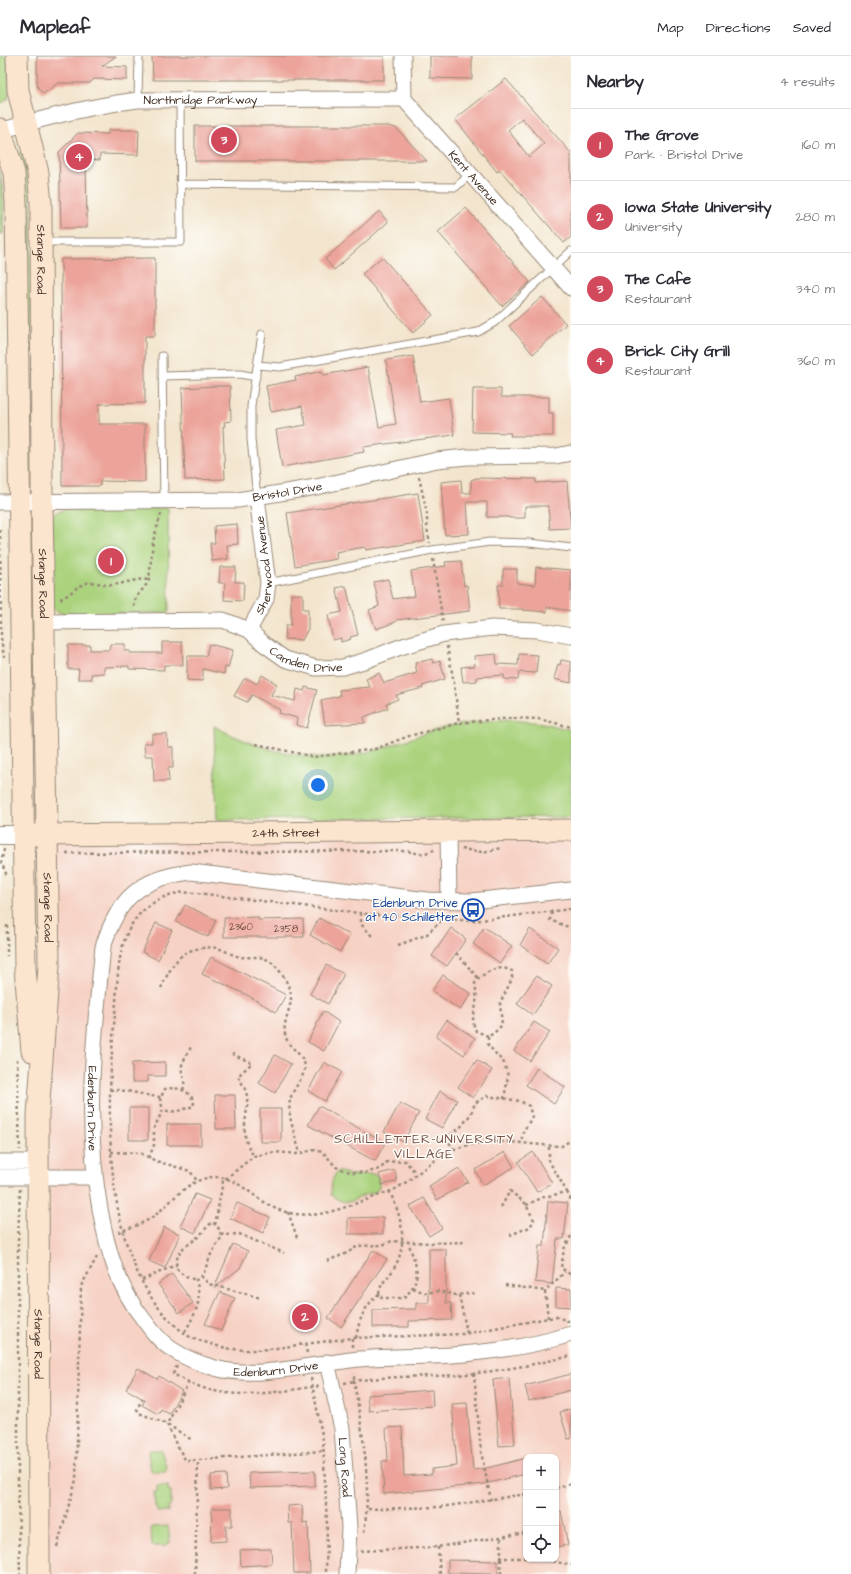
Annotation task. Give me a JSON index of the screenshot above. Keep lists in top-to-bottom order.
{
  "streets": {
    "main road": ["Stange Road", "24th Street"],
    "street": [
      "Northridge Parkway",
      "Kent Avenue",
      "Bristol Drive",
      "Sherwood Avenue",
      "Camden Drive",
      "Edenburn Drive",
      "Long Road"
    ]
  },
  "crossings": [
    ["Northridge Parkway", "Kent Avenue"],
    ["Northridge Parkway", "Stange Road"],
    ["Stange Road", "Bristol Drive"],
    ["Stange Road", "Camden Drive"],
    ["Stange Road", "24th Street"],
    ["Bristol Drive", "Sherwood Avenue"],
    ["Sherwood Avenue", "Camden Drive"],
    ["Edenburn Drive", "Long Road"]
  ],
  "districts": ["SCHILLETTER-UNIVERSITY VILLAGE"],
  "places": {
    "bus stop": ["Edenburn Drive at 40 Schilletter"]
  },
  "house_numbers": ["2360", "2358"],
  "page": {
    "header": "Mapleaf",
    "nav": ["Map", "Directions", "Saved"],
    "heading": ["Nearby", "4 results"],
    "list": [
      {
        "mark": "1",
        "name": "The Grove",
        "note": "Park · Bristol Drive",
        "value": "160 m"
      },
      {
        "mark": "2",
        "name": "Iowa State University",
        "note": "University",
        "value": "280 m"
      },
      {
        "mark": "3",
        "name": "The Cafe",
        "note": "Restaurant",
        "value": "340 m"
      },
      {
        "mark": "4",
        "name": "Brick City Grill",
        "note": "Restaurant",
        "value": "360 m"
      }
    ],
    "pins": [
      "3",
      "4",
      "1",
      "2"
    ],
    "map_buttons": ["+", "−"]
  }
}
